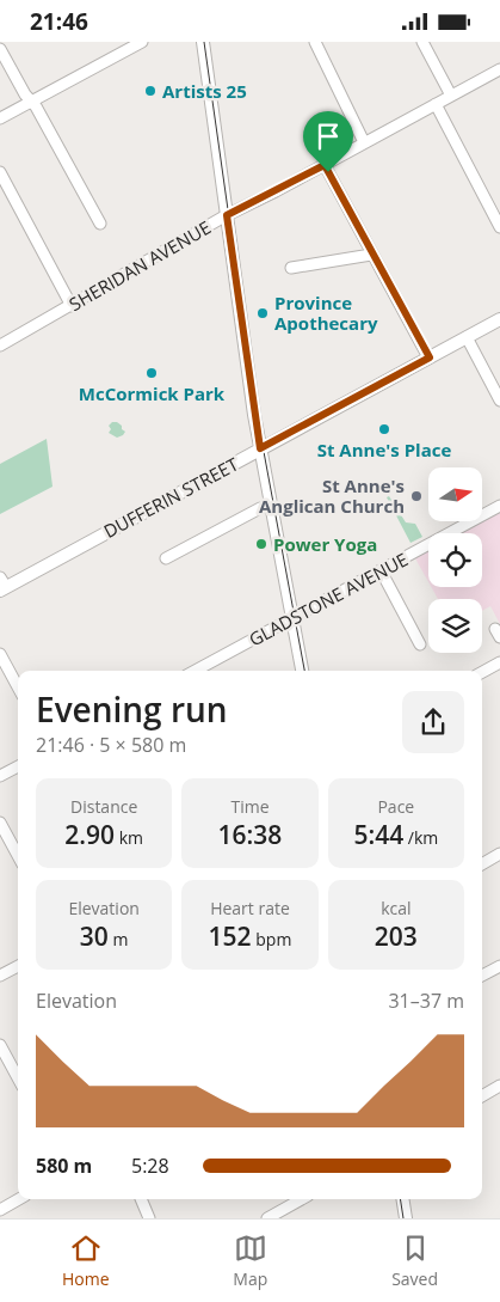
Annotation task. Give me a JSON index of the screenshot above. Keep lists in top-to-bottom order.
{
  "streets": {
    "main road": ["DUFFERIN STREET"],
    "street": ["SHERIDAN AVENUE", "GLADSTONE AVENUE"]
  },
  "places": [
    "Artists 25",
    "Province Apothecary",
    "McCormick Park",
    "St Anne's Place",
    "St Anne's Anglican Church",
    "Power Yoga"
  ],
  "north": "right",
  "page": {
    "status": "21:46",
    "heading": ["Evening run", "21:46 · 5 × 580 m"],
    "stats": [
      ["Distance", "2.90 km"],
      ["Time", "16:38"],
      ["Pace", "5:44 /km"],
      ["Elevation", "30 m"],
      ["Heart rate", "152 bpm"],
      ["kcal", "203"]
    ],
    "chart": ["Elevation", "31–37 m"],
    "list": [
      {
        "name": "580 m",
        "note": "5:28"
      }
    ],
    "tabs": ["Home", "Map", "Saved"]
  }
}
